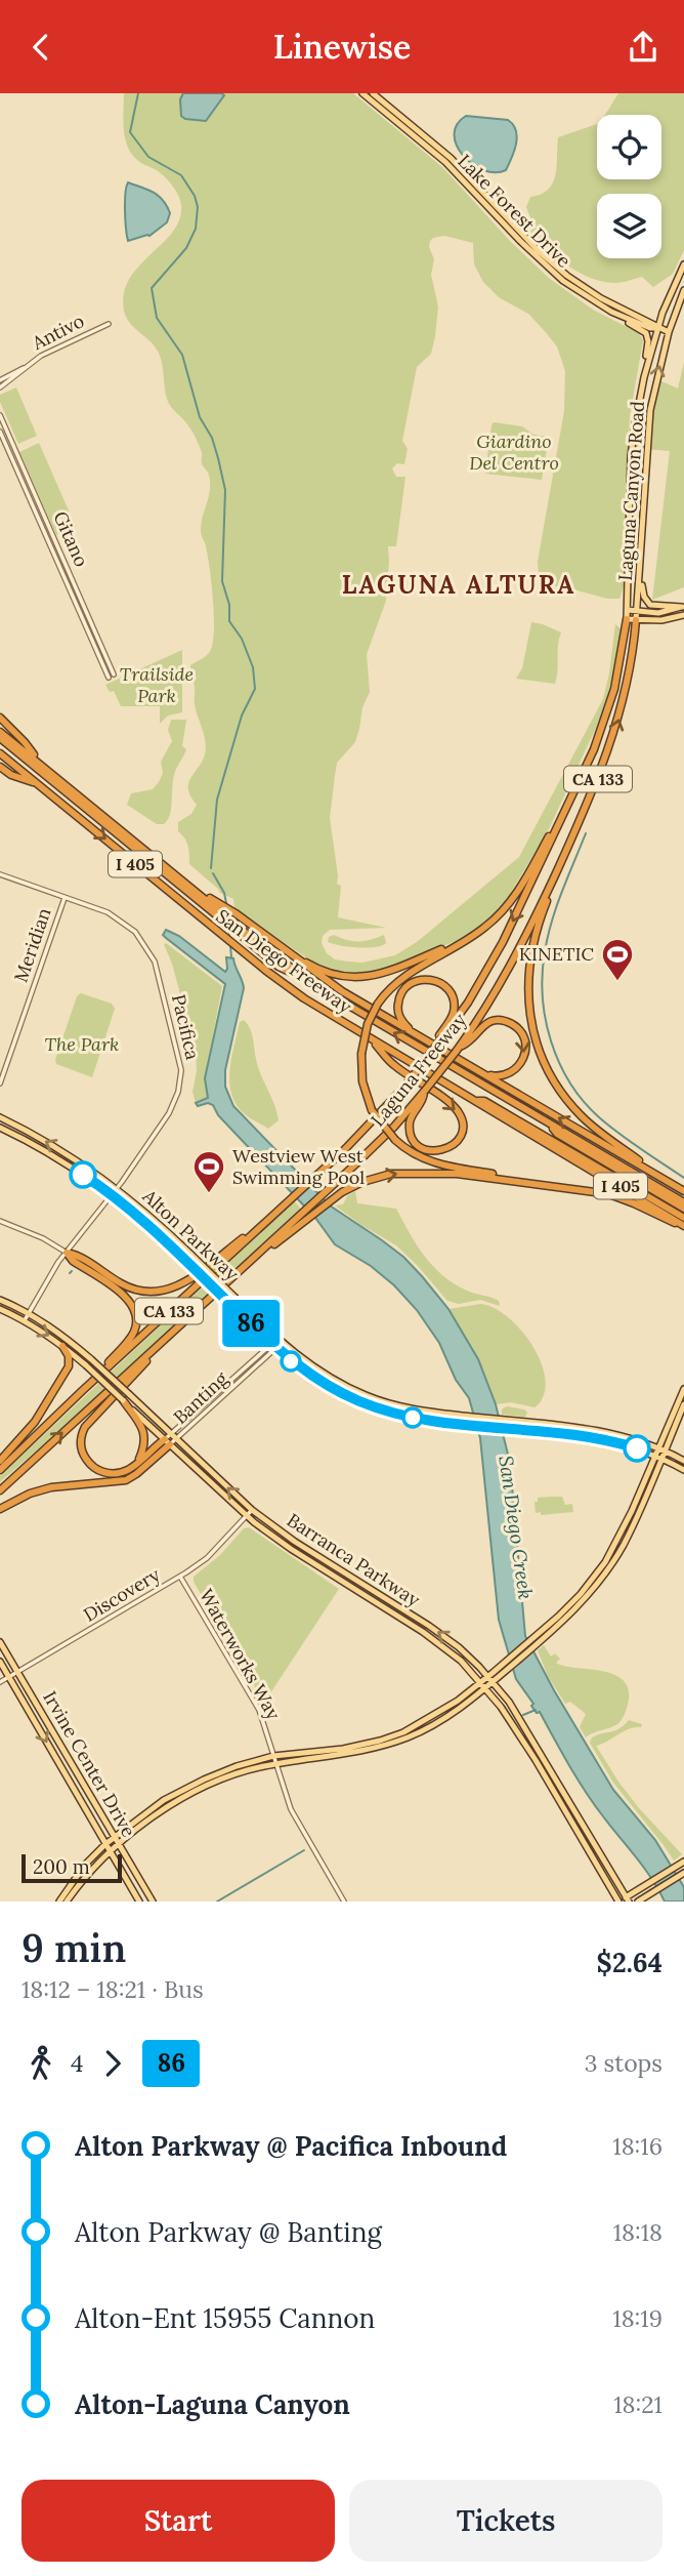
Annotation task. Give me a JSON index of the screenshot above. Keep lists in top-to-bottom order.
{
  "streets": {
    "highway": [
      "CA 133",
      "I 405",
      "San Diego Freeway",
      "Laguna Freeway"
    ],
    "main road": [
      "Lake Forest Drive",
      "Laguna Canyon Road",
      "Alton Parkway",
      "Barranca Parkway",
      "Irvine Center Drive"
    ],
    "street": [
      "Antivo",
      "Gitano",
      "Meridian",
      "Pacifica",
      "Banting",
      "Discovery",
      "Waterworks Way"
    ]
  },
  "crossings": [
    ["Lake Forest Drive", "Laguna Canyon Road"],
    ["Laguna Canyon Road", "Laguna Freeway"],
    ["CA 133", "Laguna Freeway"],
    ["I 405", "San Diego Freeway"],
    ["Meridian", "Pacifica"],
    ["Pacifica", "Alton Parkway"],
    ["Pacifica", "Barranca Parkway"],
    ["Alton Parkway", "Banting"],
    ["Banting", "Barranca Parkway"],
    ["Barranca Parkway", "Discovery"],
    ["Discovery", "Waterworks Way"],
    ["Discovery", "Irvine Center Drive"]
  ],
  "districts": ["LAGUNA ALTURA"],
  "water": ["San Diego Creek"],
  "parks": ["Giardino Del Centro", "Trailside Park", "The Park"],
  "places": {
    "sports": ["KINETIC", "Westview West Swimming Pool"]
  },
  "lines": ["bus line 86"],
  "scale_bar": "200 m",
  "page": {
    "header": "Linewise",
    "on_map": "86",
    "scale": "200 m",
    "heading": ["9 min", "18:12 – 18:21 · Bus", "$2.64"],
    "legs": ["4", "86", "3 stops"],
    "list": [
      {
        "name": "Alton Parkway @ Pacifica Inbound",
        "value": "18:16"
      },
      {
        "name": "Alton Parkway @ Banting",
        "value": "18:18"
      },
      {
        "name": "Alton-Ent 15955 Cannon",
        "value": "18:19"
      },
      {
        "name": "Alton-Laguna Canyon",
        "value": "18:21"
      }
    ],
    "buttons": ["Start", "Tickets"]
  }
}
